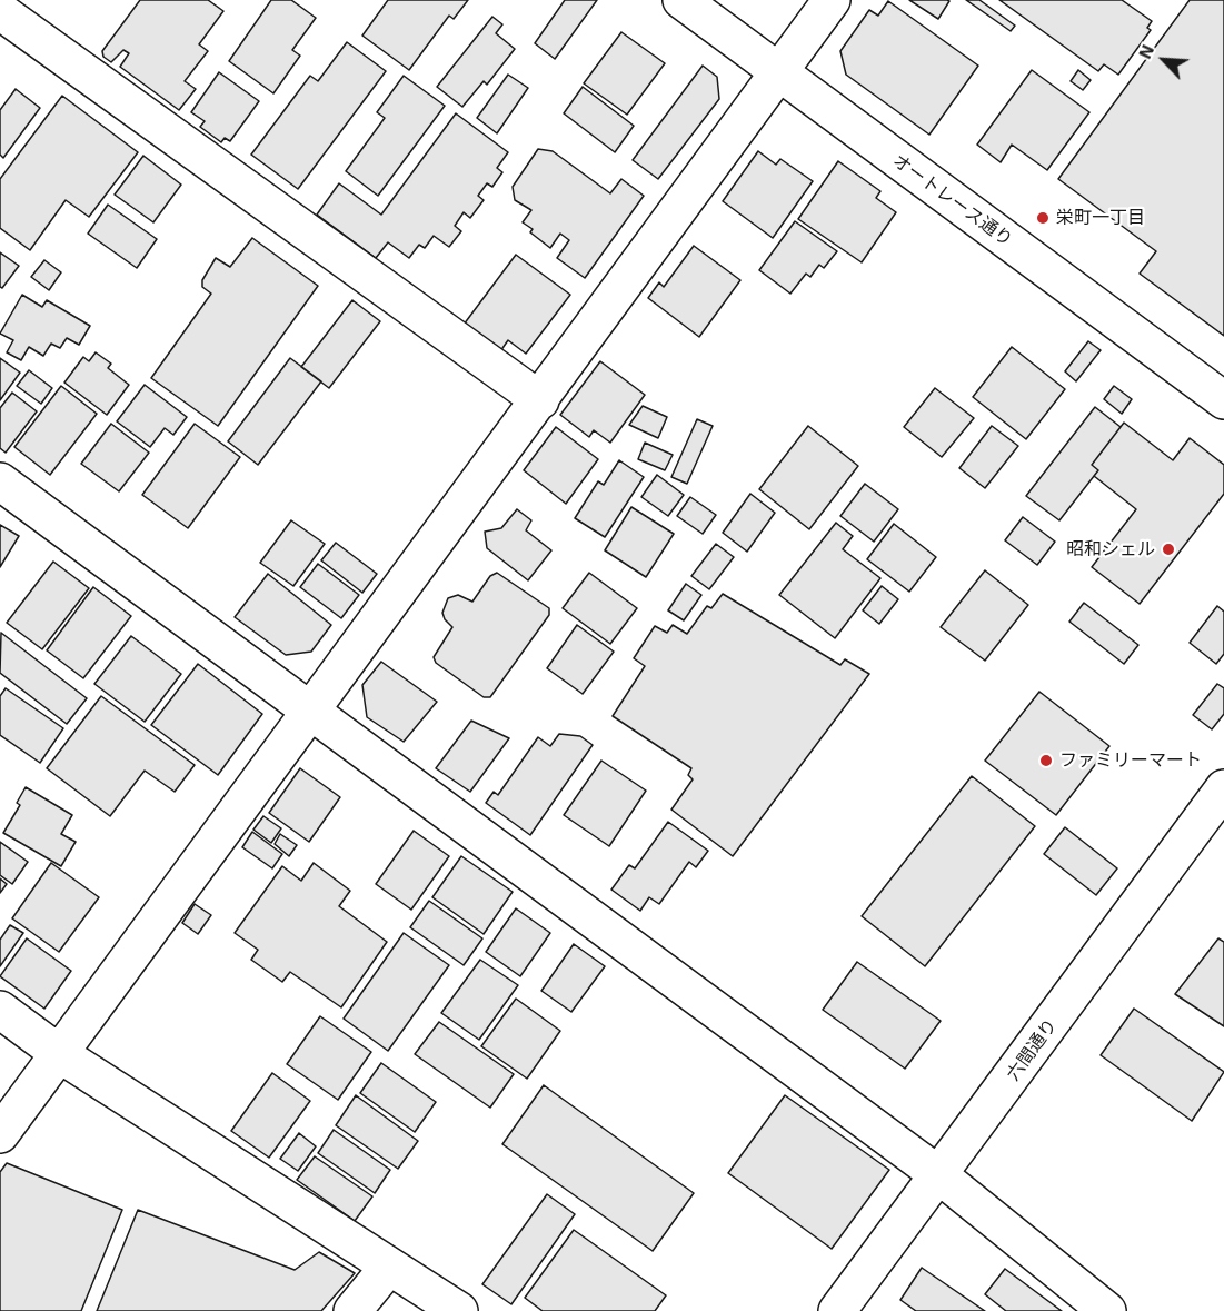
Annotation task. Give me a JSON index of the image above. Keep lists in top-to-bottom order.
{
  "streets": {
    "street": ["オートレース通り", "六間通り"]
  },
  "places": ["栄町一丁目", "昭和シェル", "ファミリーマート"],
  "north": "top left"
}
